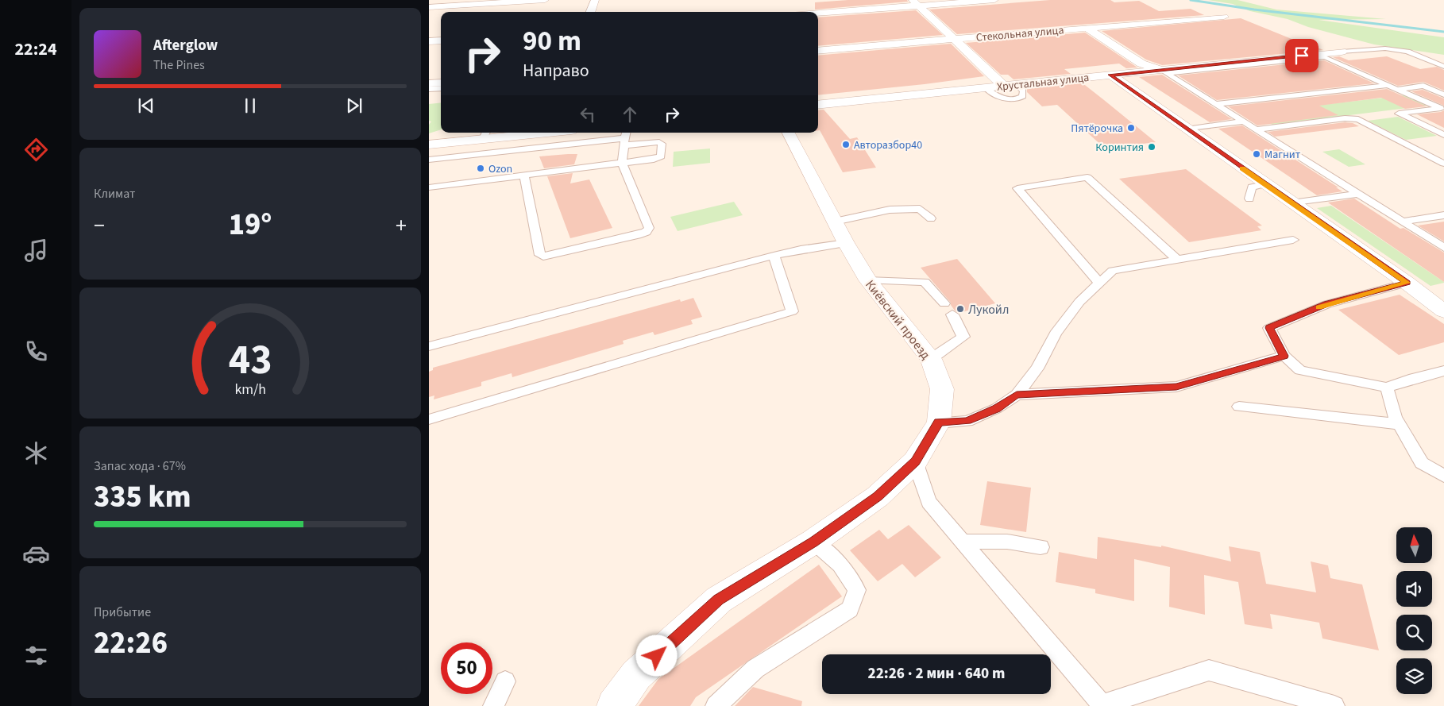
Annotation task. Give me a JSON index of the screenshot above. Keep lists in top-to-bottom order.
{
  "streets": {
    "street": ["Стекольная улица", "Хрустальная улица", "Киёвский проезд"]
  },
  "places": [
    "Пятёрочка",
    "Авторазбор40",
    "Коринтия",
    "Магнит",
    "Ozon",
    "Лукойл"
  ],
  "north": "top",
  "page": {
    "tabs": "22:24",
    "turn": ["90 m", "Направо"],
    "song": ["Afterglow", "The Pines"],
    "tile": [
      "Климат",
      ["Запас хода · 67%", "335 km"],
      ["Прибытие", "22:26"]
    ],
    "heat": ["−", "19°", "+"],
    "limit": "50",
    "trip": "22:26 · 2 мин · 640 m",
    "gauge": ["43", "km/h"]
  }
}
